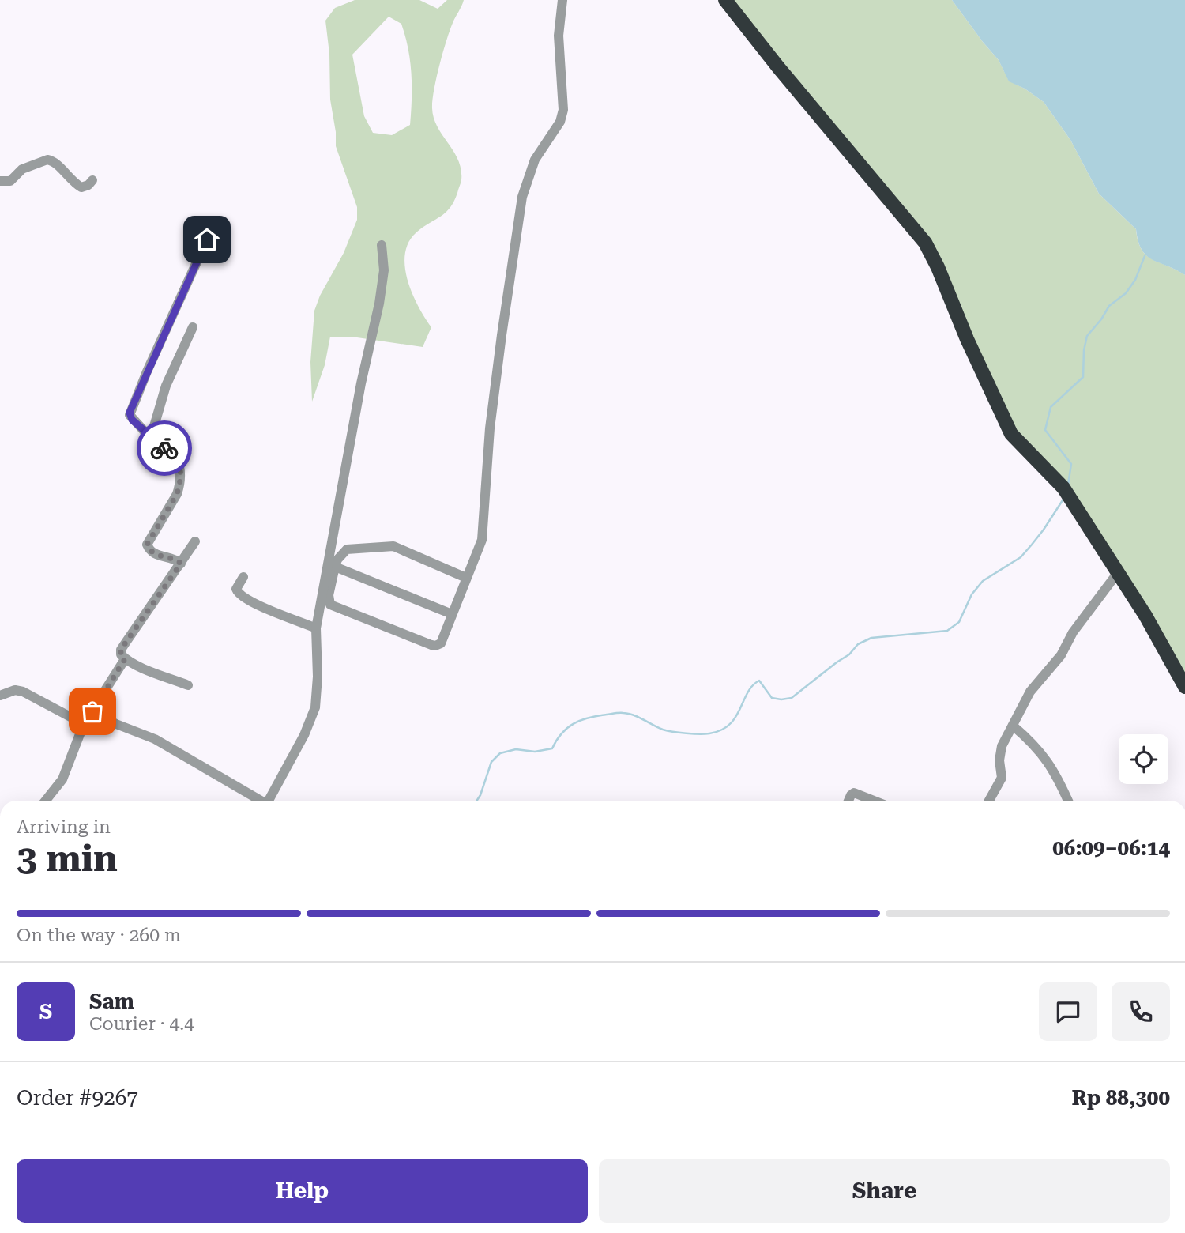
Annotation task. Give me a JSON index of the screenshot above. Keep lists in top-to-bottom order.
{
  "page": {
    "heading": ["3 min", "Arriving in", "06:09–06:14"],
    "panel": [
      "Sam",
      "Courier · 4.4",
      "Order #9267",
      "Rp 88,300"
    ],
    "bar": "On the way · 260 m",
    "round": "S",
    "buttons": ["Help", "Share"]
  }
}
